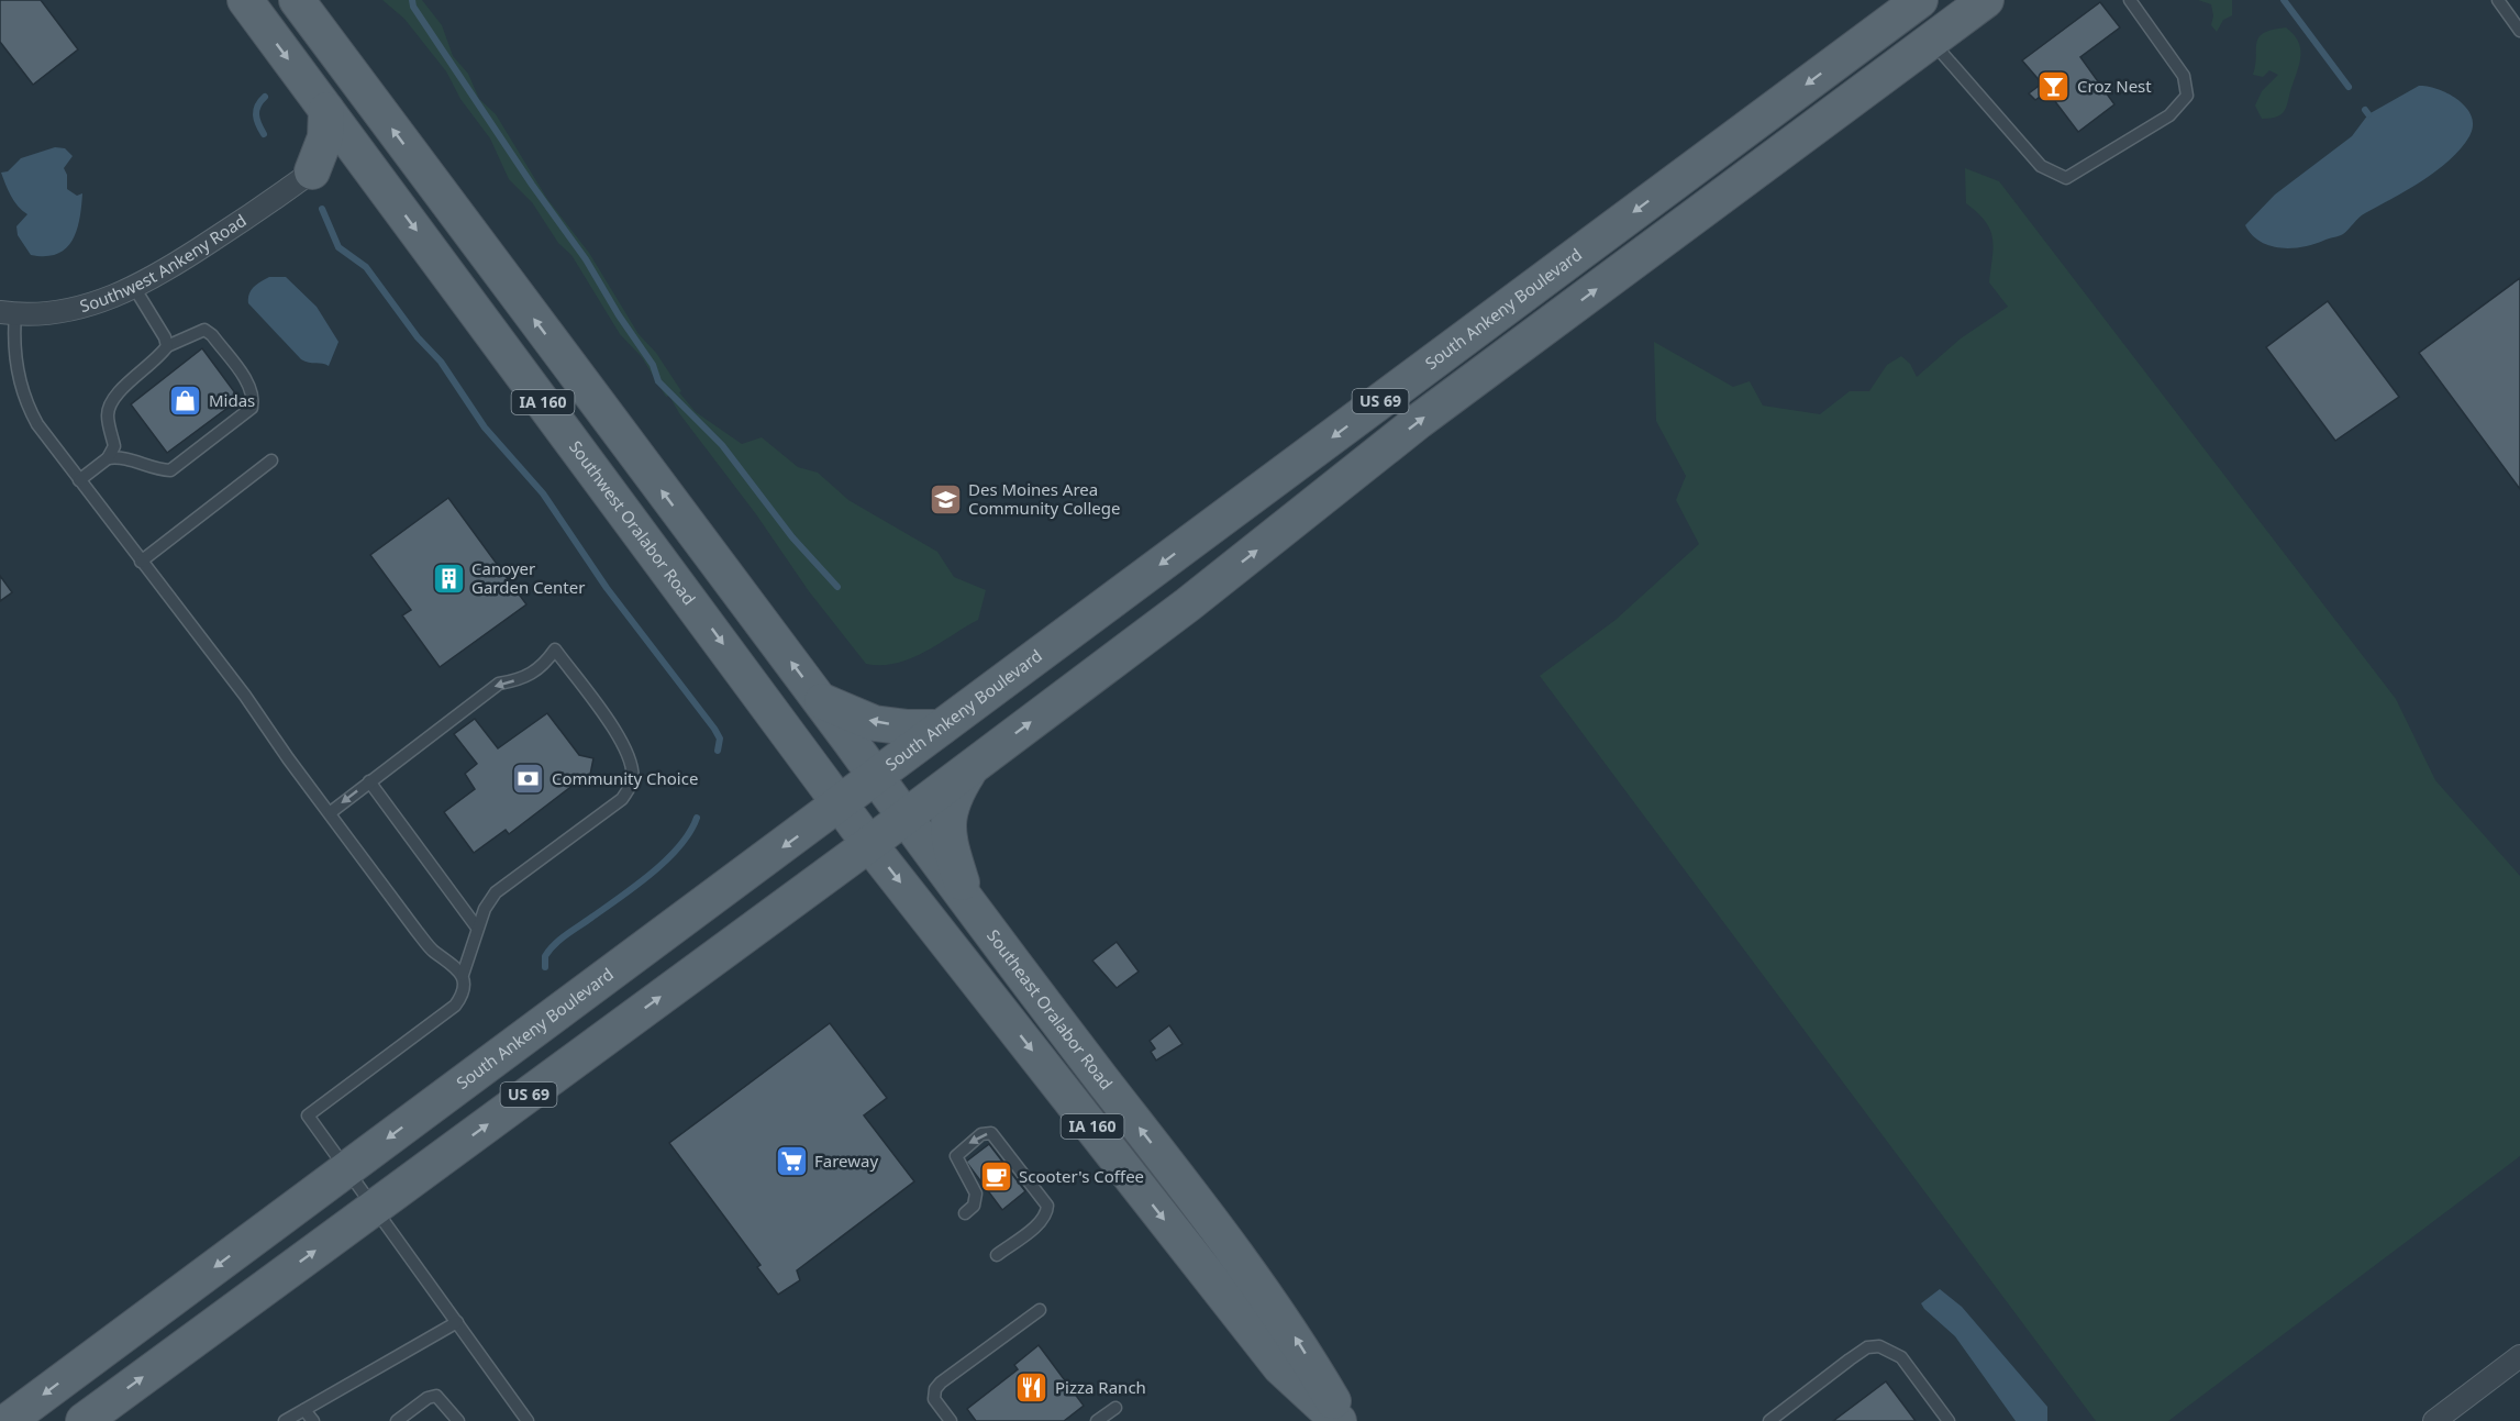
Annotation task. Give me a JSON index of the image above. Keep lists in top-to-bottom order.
{
  "streets": {
    "main road": [
      "South Ankeny Boulevard",
      "US 69",
      "IA 160",
      "Southwest Oralabor Road",
      "Southeast Oralabor Road"
    ],
    "street": ["Southwest Ankeny Road"]
  },
  "crossings": [
    ["South Ankeny Boulevard", "IA 160"],
    ["South Ankeny Boulevard", "Southwest Oralabor Road"],
    ["South Ankeny Boulevard", "Southeast Oralabor Road"],
    ["IA 160", "Southeast Oralabor Road"],
    ["Southwest Oralabor Road", "Southeast Oralabor Road"]
  ],
  "places": {
    "bar": ["Croz Nest"],
    "shop": ["Midas"],
    "school or university": ["Des Moines Area Community College"],
    "building": ["Canoyer Garden Center"],
    "bank": ["Community Choice"],
    "supermarket": ["Fareway"],
    "cafe": ["Scooter's Coffee"],
    "restaurant": ["Pizza Ranch"]
  }
}
